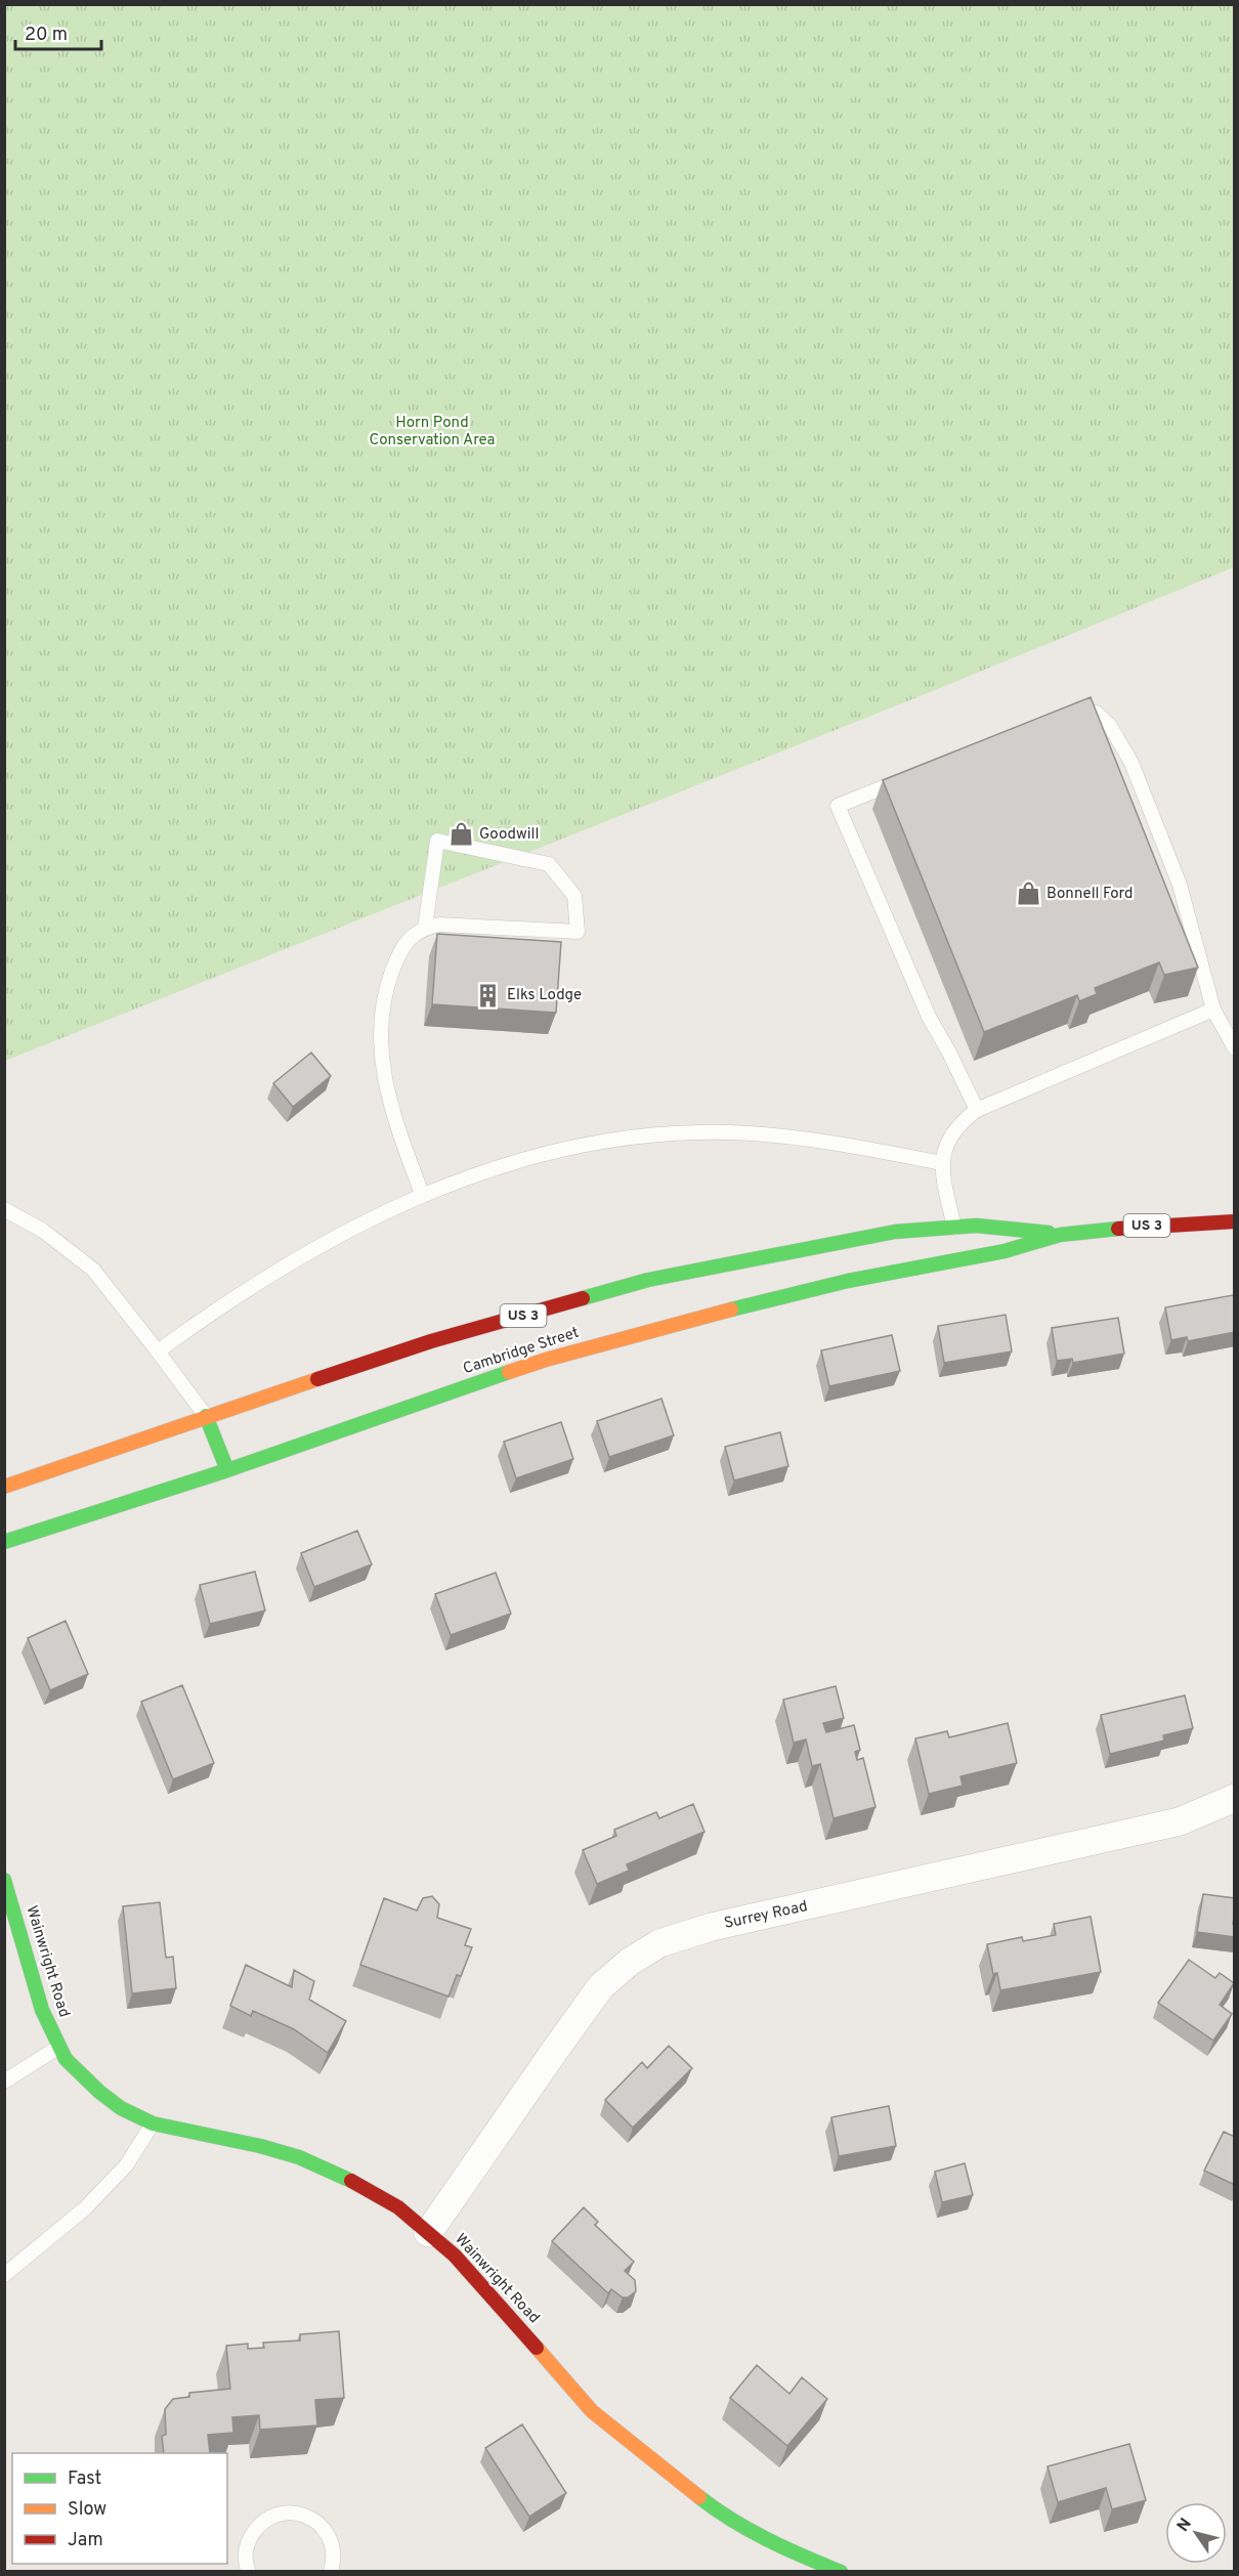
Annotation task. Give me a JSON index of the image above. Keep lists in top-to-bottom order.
{
  "streets": {
    "main road": ["US 3", "Cambridge Street", "Wainwright Road"],
    "street": ["Surrey Road"]
  },
  "crossings": [
    ["Surrey Road", "Wainwright Road"]
  ],
  "parks": ["Horn Pond Conservation Area"],
  "places": {
    "shop": ["Goodwill", "Bonnell Ford"],
    "building": ["Elks Lodge"]
  },
  "legend": ["Fast", "Slow", "Jam"],
  "scale_bar": "20 m",
  "north": "top left"
}
